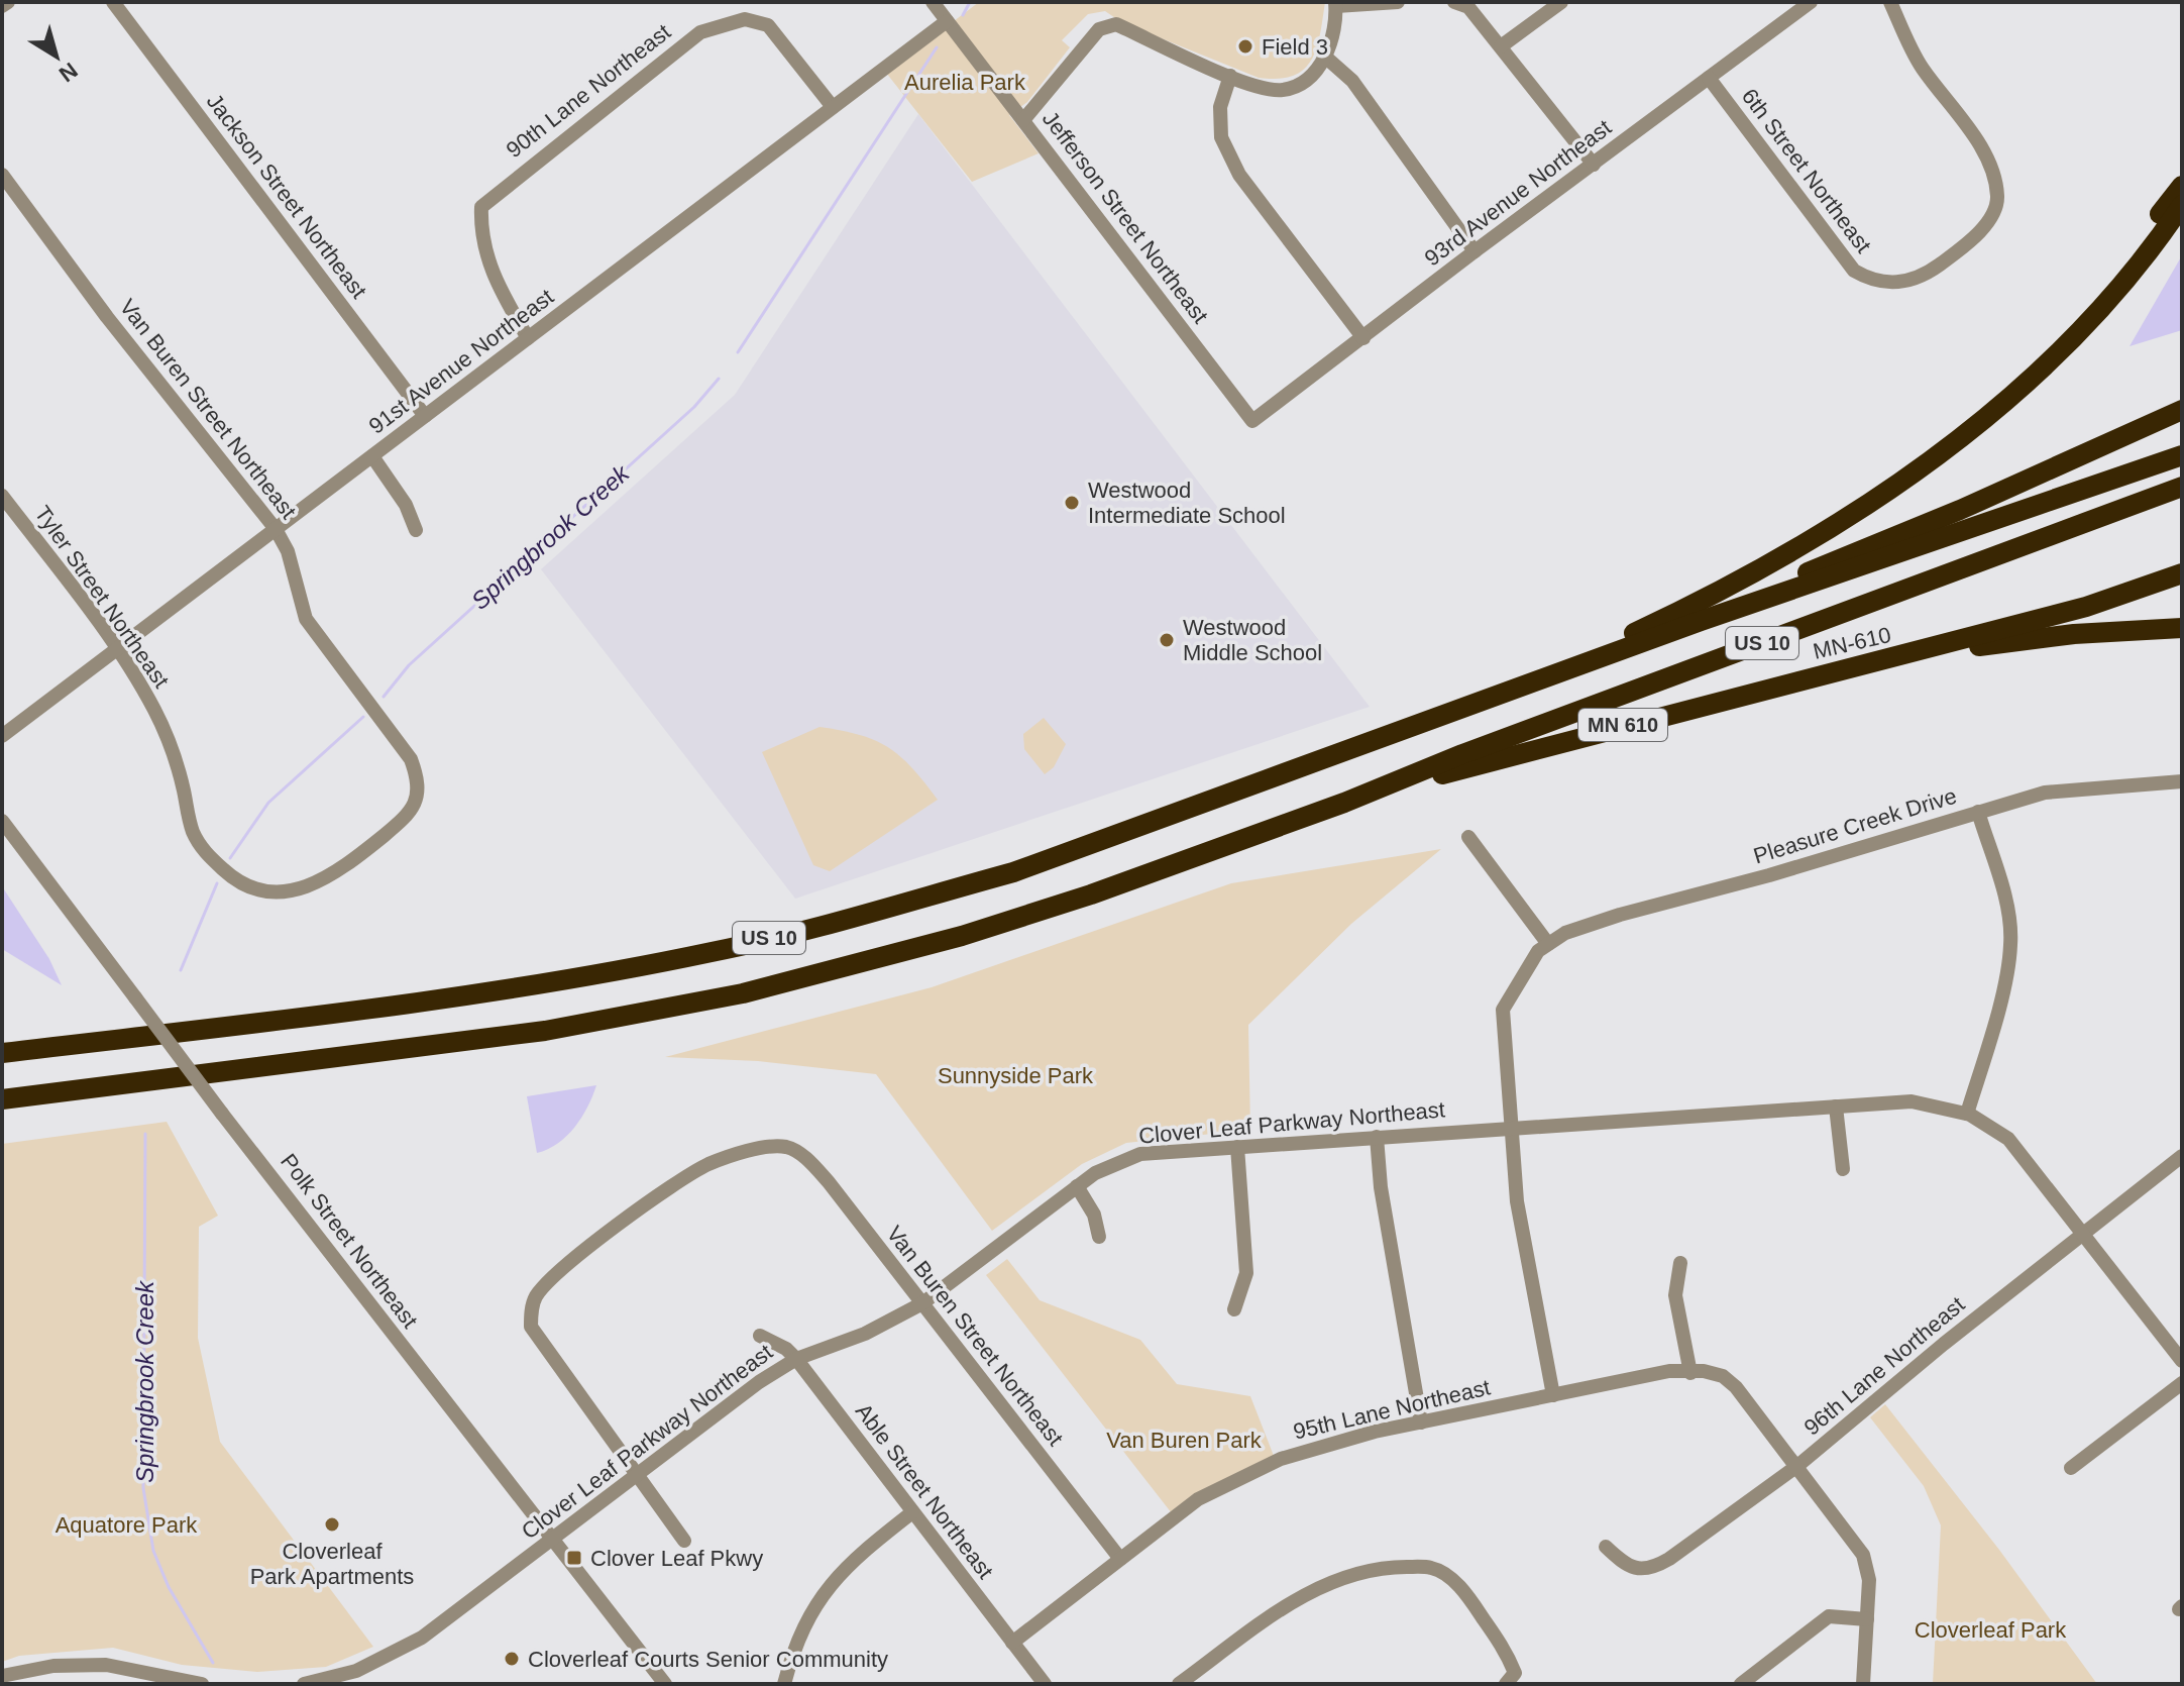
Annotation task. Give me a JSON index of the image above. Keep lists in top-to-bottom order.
{
  "streets": {
    "highway": ["US 10", "MN-610", "MN 610"],
    "street": [
      "90th Lane Northeast",
      "6th Street Northeast",
      "93rd Avenue Northeast",
      "Jackson Street Northeast",
      "Jefferson Street Northeast",
      "91st Avenue Northeast",
      "Van Buren Street Northeast",
      "Tyler Street Northeast",
      "Pleasure Creek Drive",
      "Clover Leaf Parkway Northeast",
      "Polk Street Northeast",
      "96th Lane Northeast",
      "95th Lane Northeast",
      "Able Street Northeast"
    ]
  },
  "crossings": [
    ["90th Lane Northeast", "91st Avenue Northeast"],
    ["6th Street Northeast", "93rd Avenue Northeast"],
    ["93rd Avenue Northeast", "Jefferson Street Northeast"],
    ["Jackson Street Northeast", "91st Avenue Northeast"],
    ["Jefferson Street Northeast", "91st Avenue Northeast"],
    ["91st Avenue Northeast", "Van Buren Street Northeast"],
    ["91st Avenue Northeast", "Tyler Street Northeast"],
    ["Van Buren Street Northeast", "Tyler Street Northeast"],
    ["Van Buren Street Northeast", "Clover Leaf Parkway Northeast"],
    ["Van Buren Street Northeast", "95th Lane Northeast"],
    ["US 10", "MN-610"],
    ["Clover Leaf Parkway Northeast", "Polk Street Northeast"],
    ["Clover Leaf Parkway Northeast", "96th Lane Northeast"],
    ["Clover Leaf Parkway Northeast", "Able Street Northeast"],
    ["96th Lane Northeast", "95th Lane Northeast"],
    ["95th Lane Northeast", "Able Street Northeast"]
  ],
  "water": ["Springbrook Creek"],
  "parks": [
    "Aurelia Park",
    "Sunnyside Park",
    "Van Buren Park",
    "Aquatore Park",
    "Cloverleaf Park"
  ],
  "places": {
    "other": [
      "Field 3",
      "Westwood Intermediate School",
      "Westwood Middle School",
      "Cloverleaf Park Apartments",
      "Cloverleaf Courts Senior Community"
    ],
    "transit": ["Clover Leaf Pkwy"]
  },
  "north": "bottom right"
}
